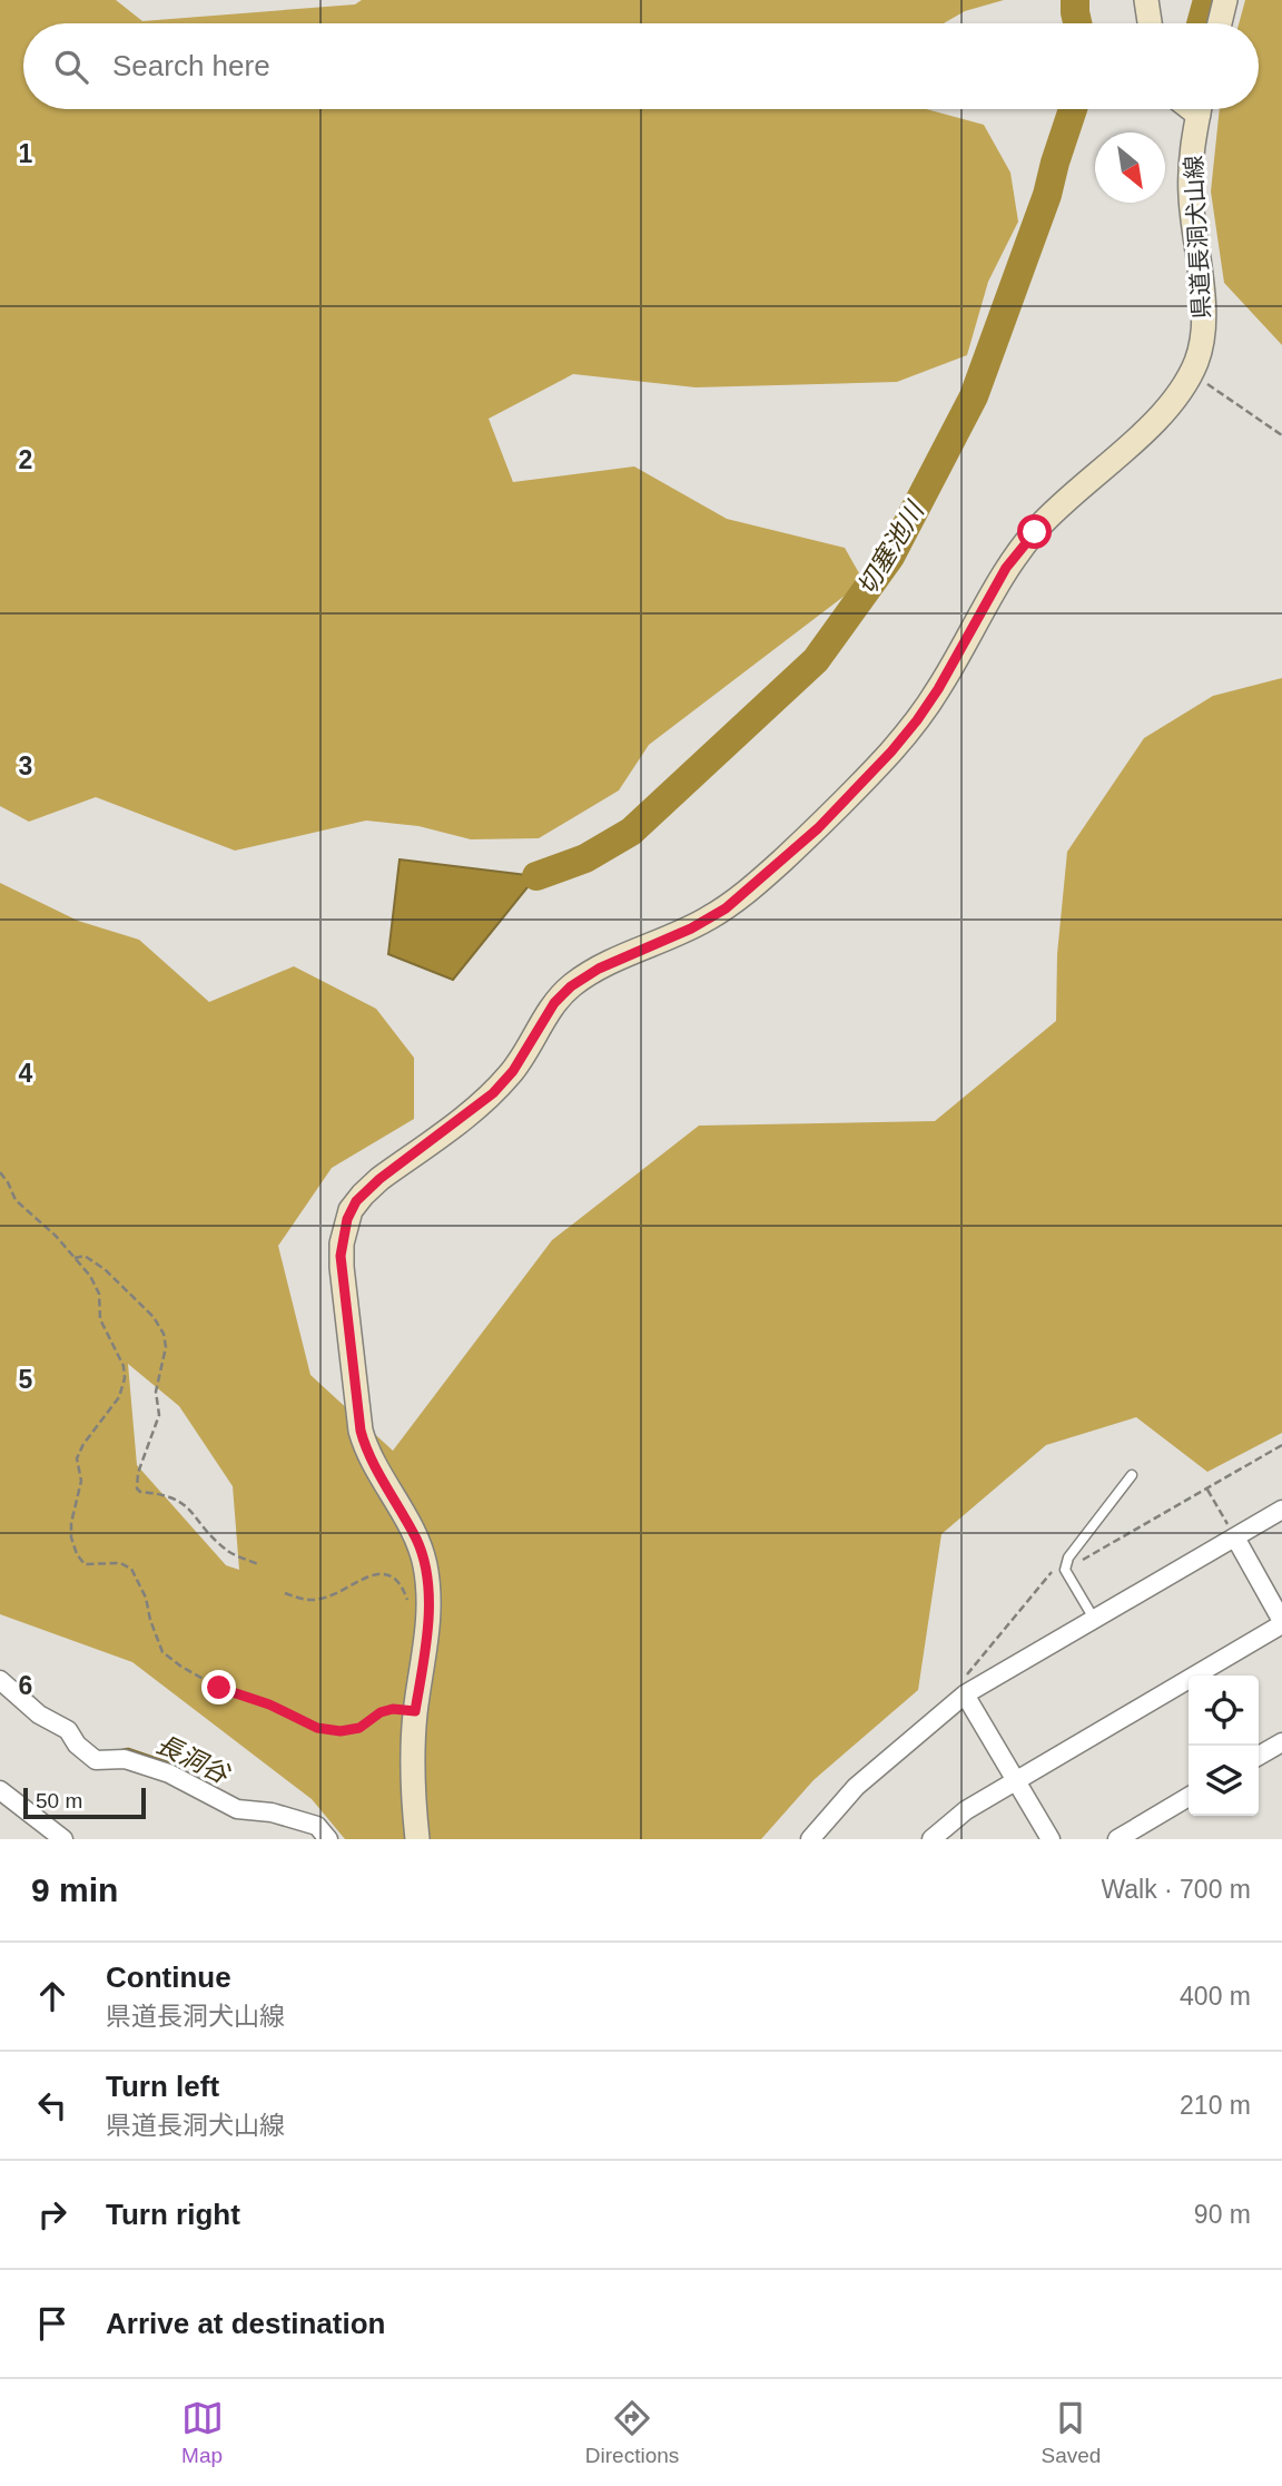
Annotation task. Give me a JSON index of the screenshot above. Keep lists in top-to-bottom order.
{
  "streets": {
    "main road": ["県道長洞犬山線"]
  },
  "water": ["切塞池川", "長洞谷"],
  "scale_bar": "50 m",
  "north": "bottom right",
  "page": {
    "search": "Search here",
    "scale": "50 m",
    "heading": ["9 min", "Walk · 700 m"],
    "list": [
      ["Continue", "県道長洞犬山線", "400 m"],
      ["Turn left", "県道長洞犬山線", "210 m"],
      ["Turn right", "90 m"],
      "Arrive at destination"
    ],
    "nav": ["Map", "Directions", "Saved"]
  },
  "grid": {
    "rows": [
      "1",
      "2",
      "3",
      "4",
      "5",
      "6"
    ]
  }
}
